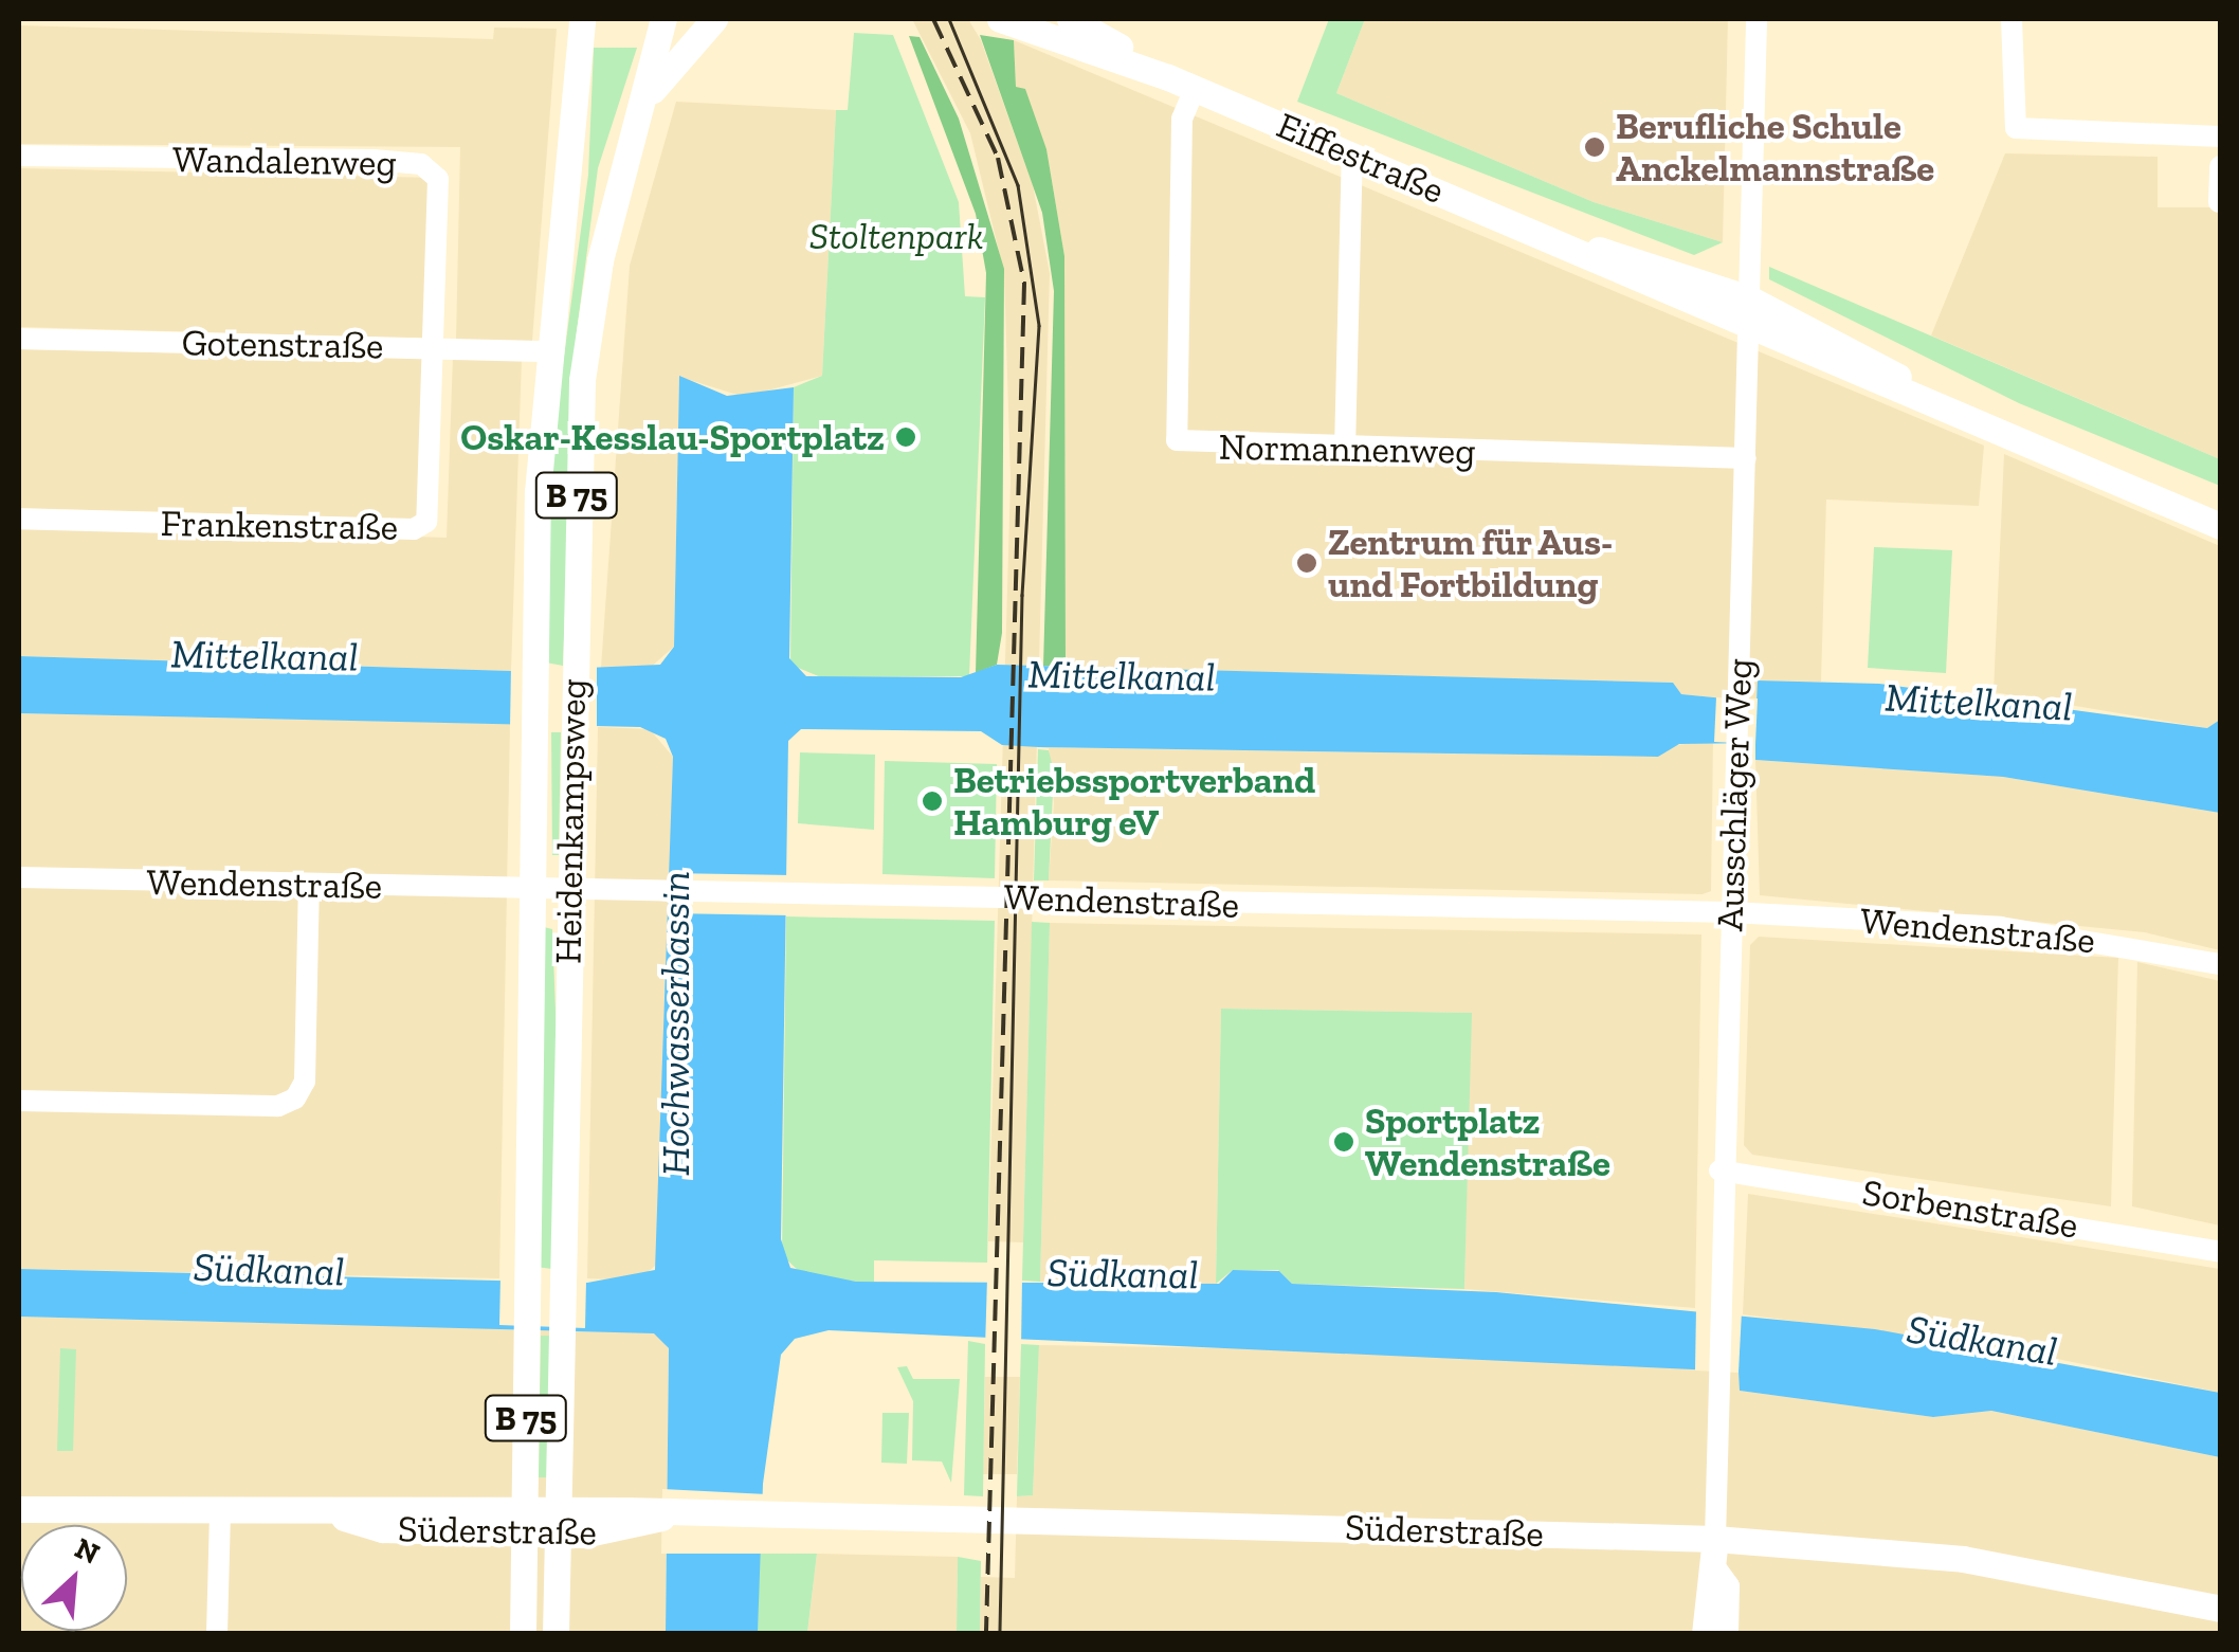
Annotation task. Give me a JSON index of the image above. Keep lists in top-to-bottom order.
{
  "streets": {
    "main road": [
      "Eiffestraße",
      "B 75",
      "Ausschläger Weg",
      "Heidenkampsweg",
      "Süderstraße"
    ],
    "street": [
      "Wandalenweg",
      "Gotenstraße",
      "Normannenweg",
      "Frankenstraße",
      "Wendenstraße",
      "Sorbenstraße"
    ]
  },
  "crossings": [
    ["Eiffestraße", "Normannenweg"],
    ["Eiffestraße", "Ausschläger Weg"],
    ["Wandalenweg", "Gotenstraße"],
    ["Wandalenweg", "Frankenstraße"],
    ["Gotenstraße", "Frankenstraße"],
    ["Gotenstraße", "Heidenkampsweg"],
    ["Normannenweg", "Ausschläger Weg"],
    ["Ausschläger Weg", "Wendenstraße"],
    ["Ausschläger Weg", "Sorbenstraße"],
    ["Ausschläger Weg", "Süderstraße"],
    ["Heidenkampsweg", "Wendenstraße"],
    ["Heidenkampsweg", "Süderstraße"]
  ],
  "water": ["Mittelkanal", "Hochwasserbassin", "Südkanal"],
  "parks": ["Stoltenpark"],
  "places": [
    "Berufliche Schule Anckelmannstraße",
    "Oskar-Kesslau-Sportplatz",
    "Zentrum für Aus- und Fortbildung",
    "Betriebssportverband Hamburg eV",
    "Sportplatz Wendenstraße"
  ],
  "north": "top right"
}
